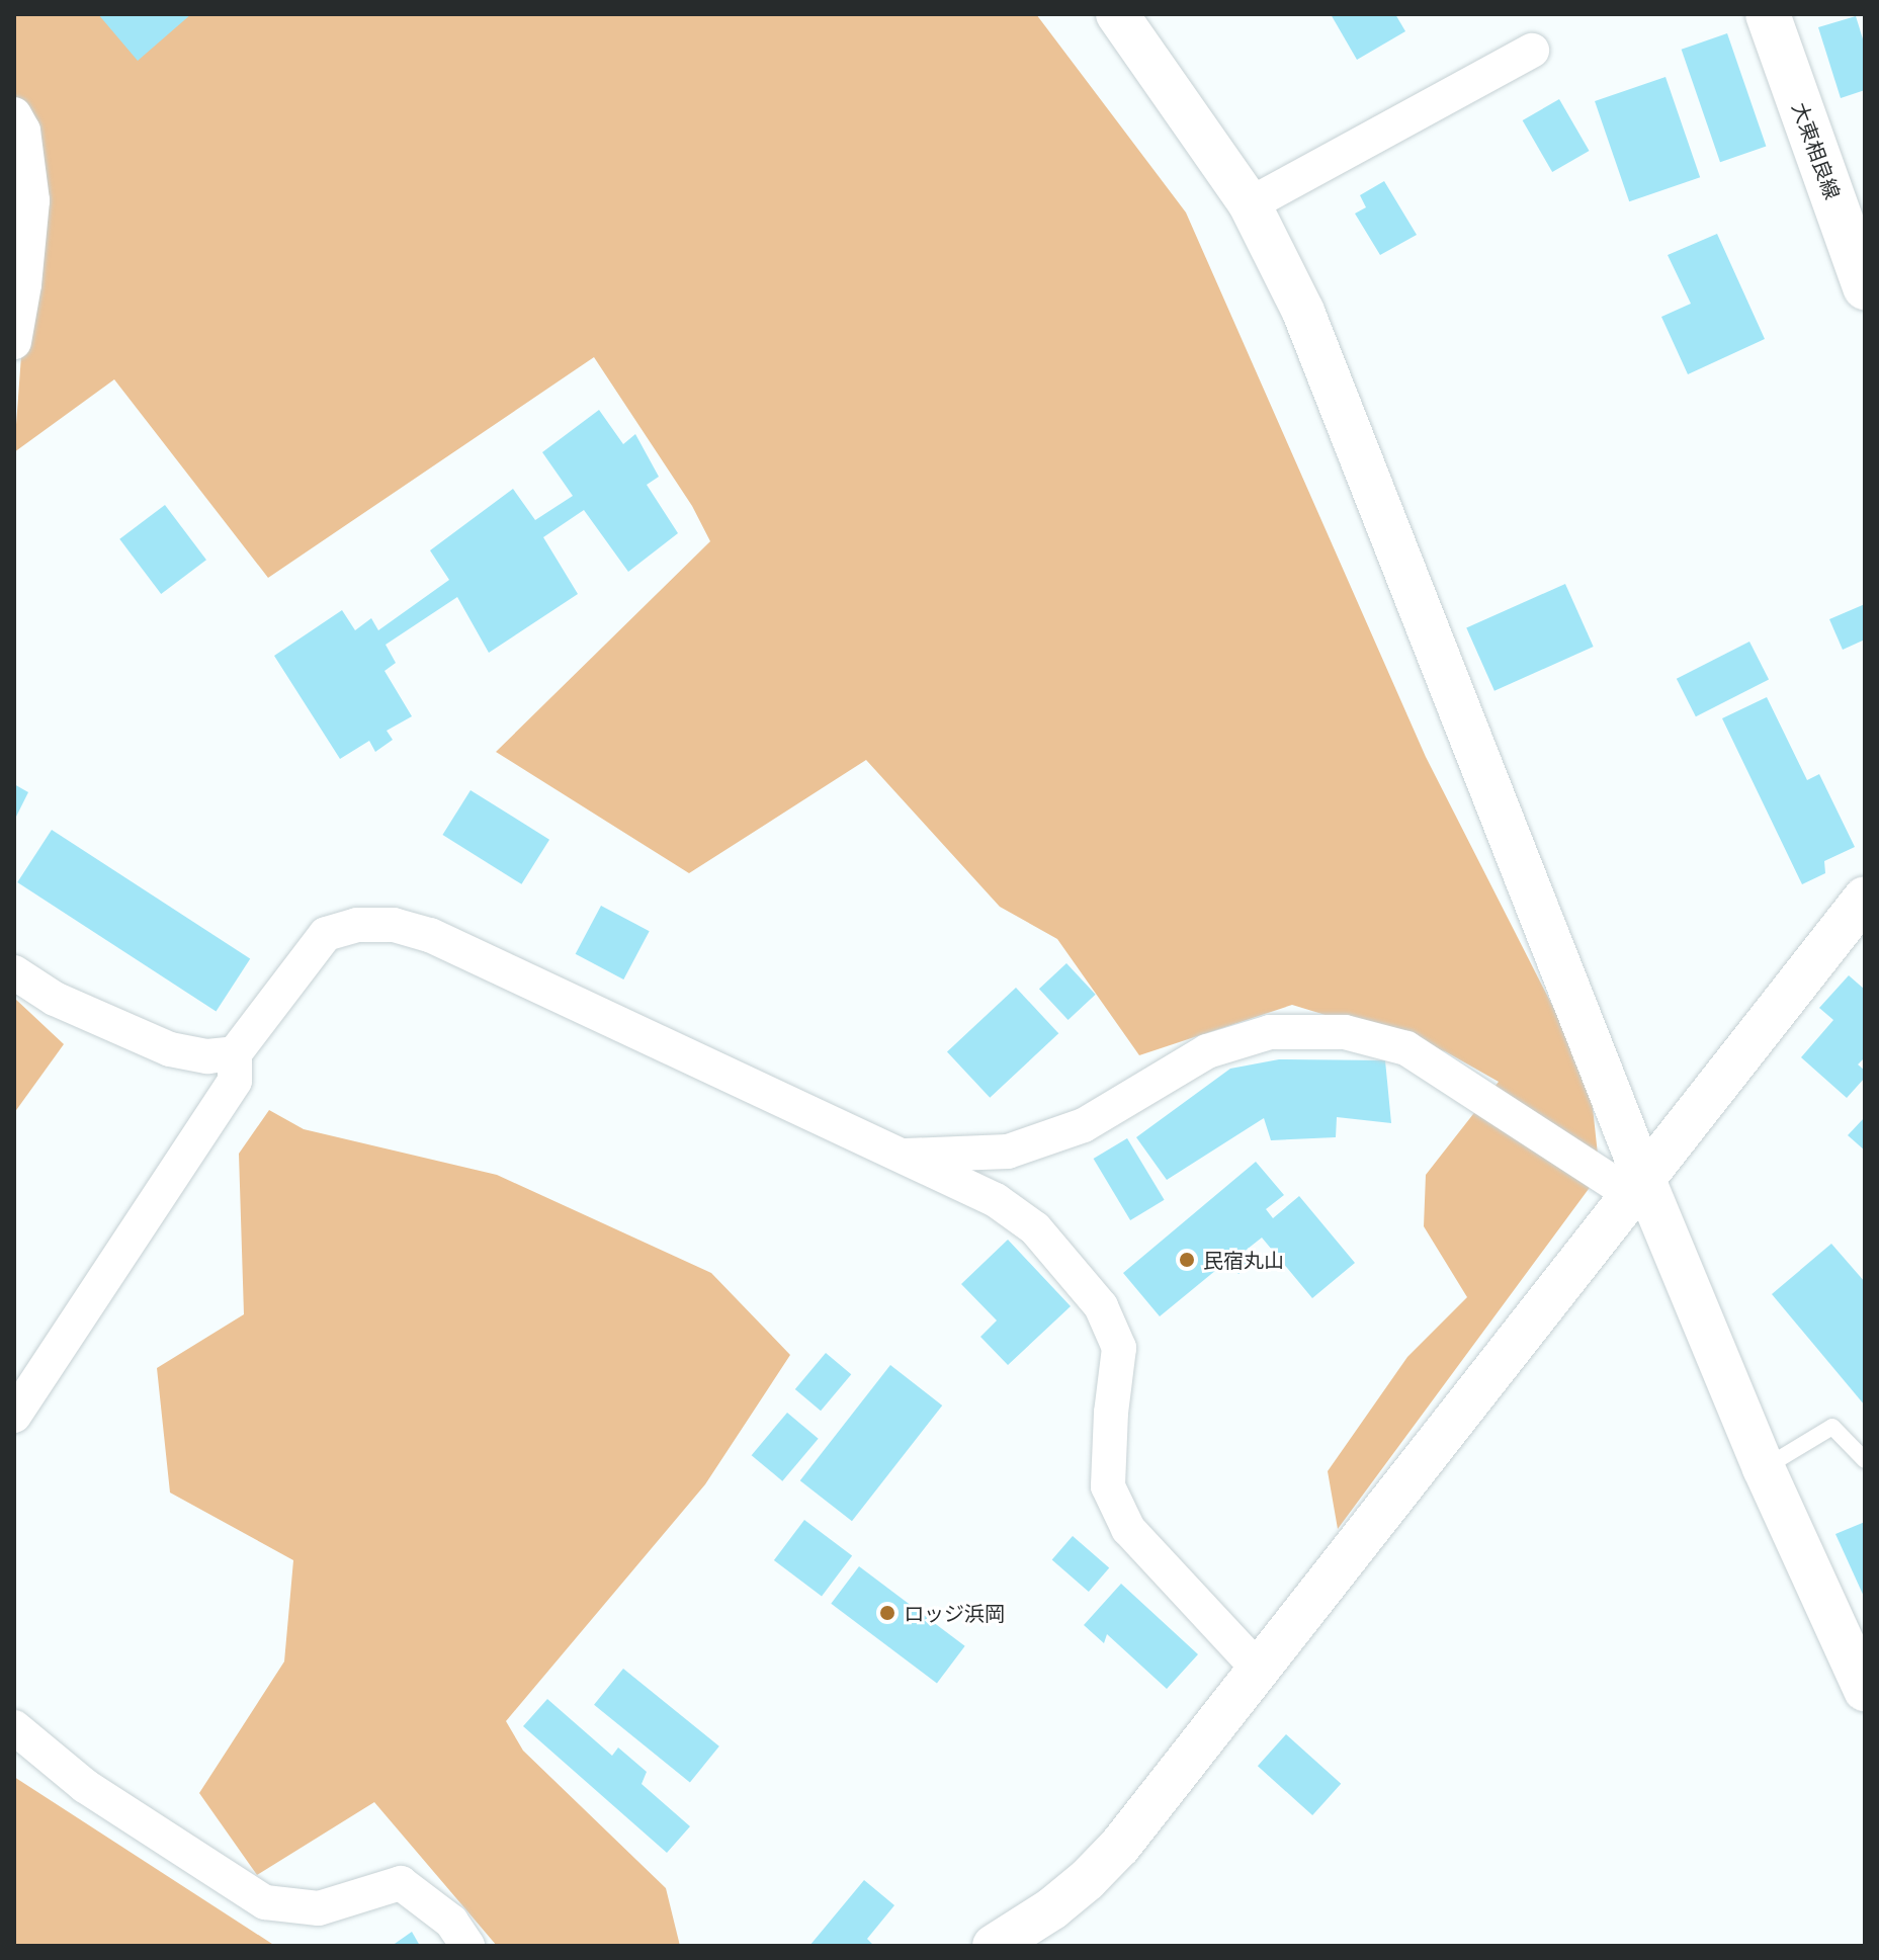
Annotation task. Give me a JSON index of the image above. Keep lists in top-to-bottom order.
{
  "streets": {
    "main road": ["大東相良線"]
  },
  "places": ["民宿丸山", "ロッジ浜岡"]
}
